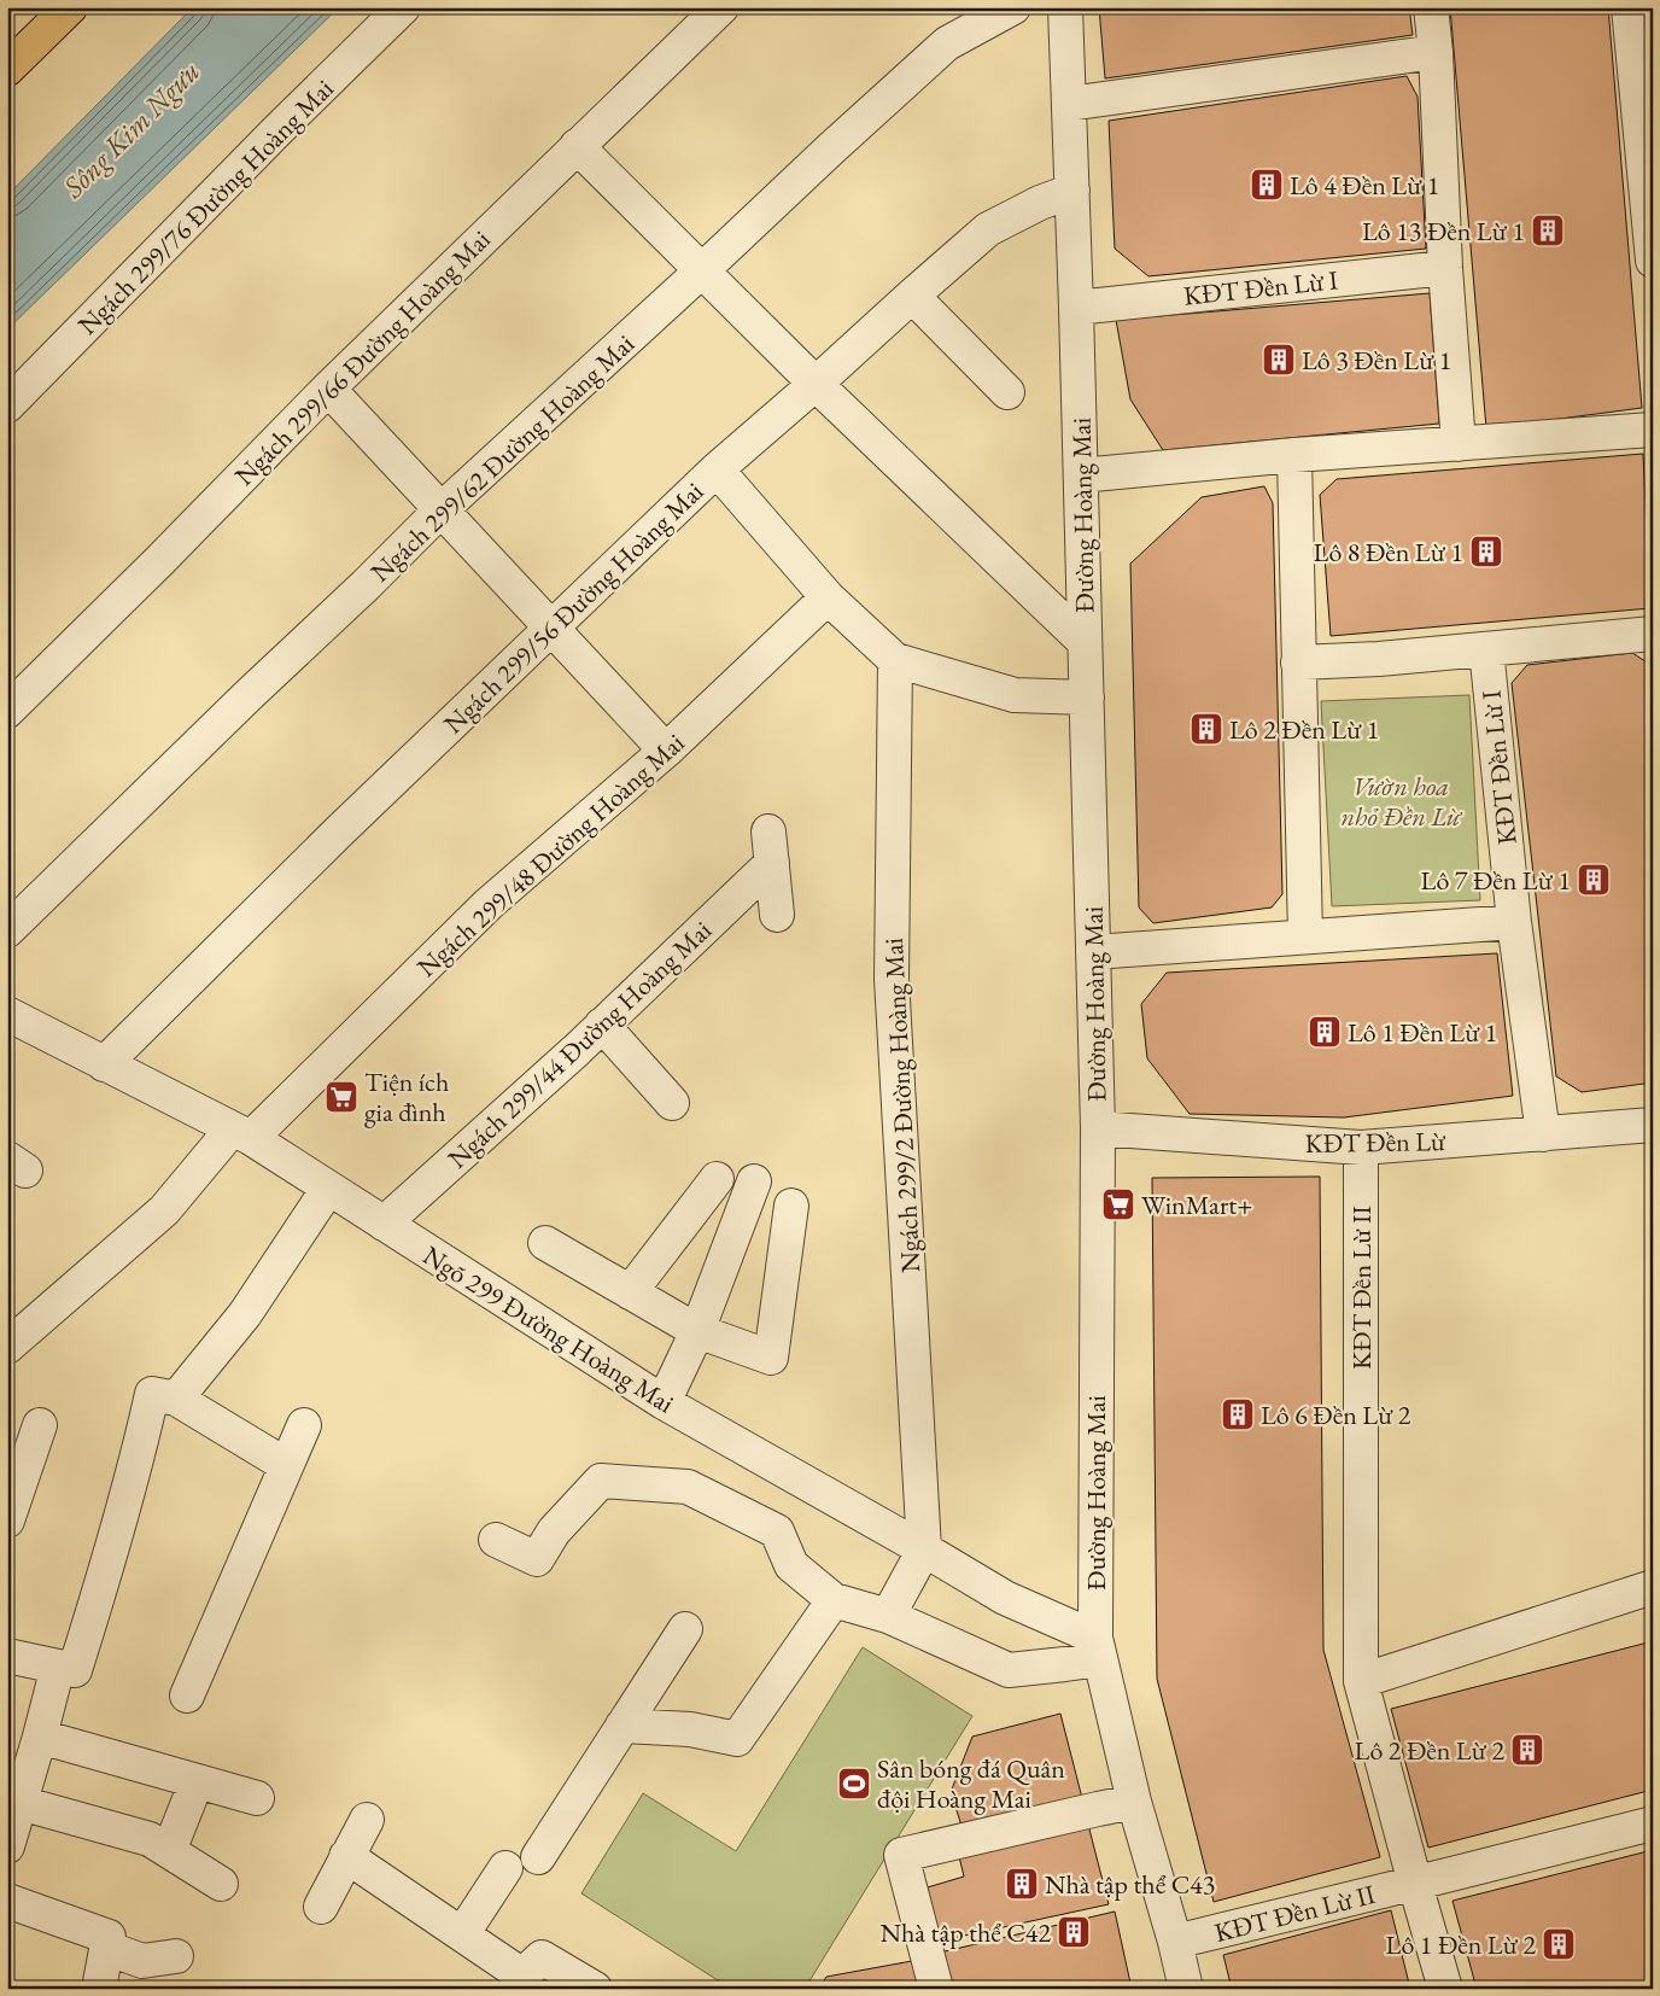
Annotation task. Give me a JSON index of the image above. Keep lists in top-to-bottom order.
{
  "streets": {
    "street": [
      "Ngách 299/76 Đường Hoàng Mai",
      "KĐT Đền Lừ I",
      "Ngách 299/66 Đường Hoàng Mai",
      "Ngách 299/62 Đường Hoàng Mai",
      "Đường Hoàng Mai",
      "Ngách 299/56 Đường Hoàng Mai",
      "Ngách 299/48 Đường Hoàng Mai",
      "Ngách 299/44 Đường Hoàng Mai",
      "Ngách 299/2 Đường Hoàng Mai",
      "KĐT Đền Lừ",
      "KĐT Đền Lừ II",
      "Ngõ 299 Đường Hoàng Mai"
    ]
  },
  "crossings": [
    ["KĐT Đền Lừ I", "Đường Hoàng Mai"],
    ["KĐT Đền Lừ I", "KĐT Đền Lừ"],
    ["Đường Hoàng Mai", "Ngách 299/56 Đường Hoàng Mai"],
    ["Đường Hoàng Mai", "KĐT Đền Lừ"],
    ["Đường Hoàng Mai", "KĐT Đền Lừ II"],
    ["Đường Hoàng Mai", "Ngõ 299 Đường Hoàng Mai"],
    ["Ngách 299/56 Đường Hoàng Mai", "Ngõ 299 Đường Hoàng Mai"],
    ["Ngách 299/48 Đường Hoàng Mai", "Ngõ 299 Đường Hoàng Mai"],
    ["Ngách 299/44 Đường Hoàng Mai", "Ngõ 299 Đường Hoàng Mai"],
    ["Ngách 299/2 Đường Hoàng Mai", "Ngõ 299 Đường Hoàng Mai"],
    ["KĐT Đền Lừ", "KĐT Đền Lừ II"]
  ],
  "water": ["Sông Kim Ngưu"],
  "parks": ["Vườn hoa nhỏ Đền Lừ"],
  "places": {
    "building": [
      "Lô 4 Đền Lừ 1",
      "Lô 13 Đền Lừ 1",
      "Lô 3 Đền Lừ 1",
      "Lô 8 Đền Lừ 1",
      "Lô 2 Đền Lừ 1",
      "Lô 7 Đền Lừ 1",
      "Lô 1 Đền Lừ 1",
      "Lô 6 Đền Lừ 2",
      "Lô 2 Đền Lừ 2",
      "Nhà tập thể C43",
      "Nhà tập thể C42",
      "Lô 1 Đền Lừ 2"
    ],
    "supermarket": ["Tiện ích gia đình", "WinMart+"],
    "sports": ["Sân bóng đá Quân đội Hoàng Mai"]
  }
}
